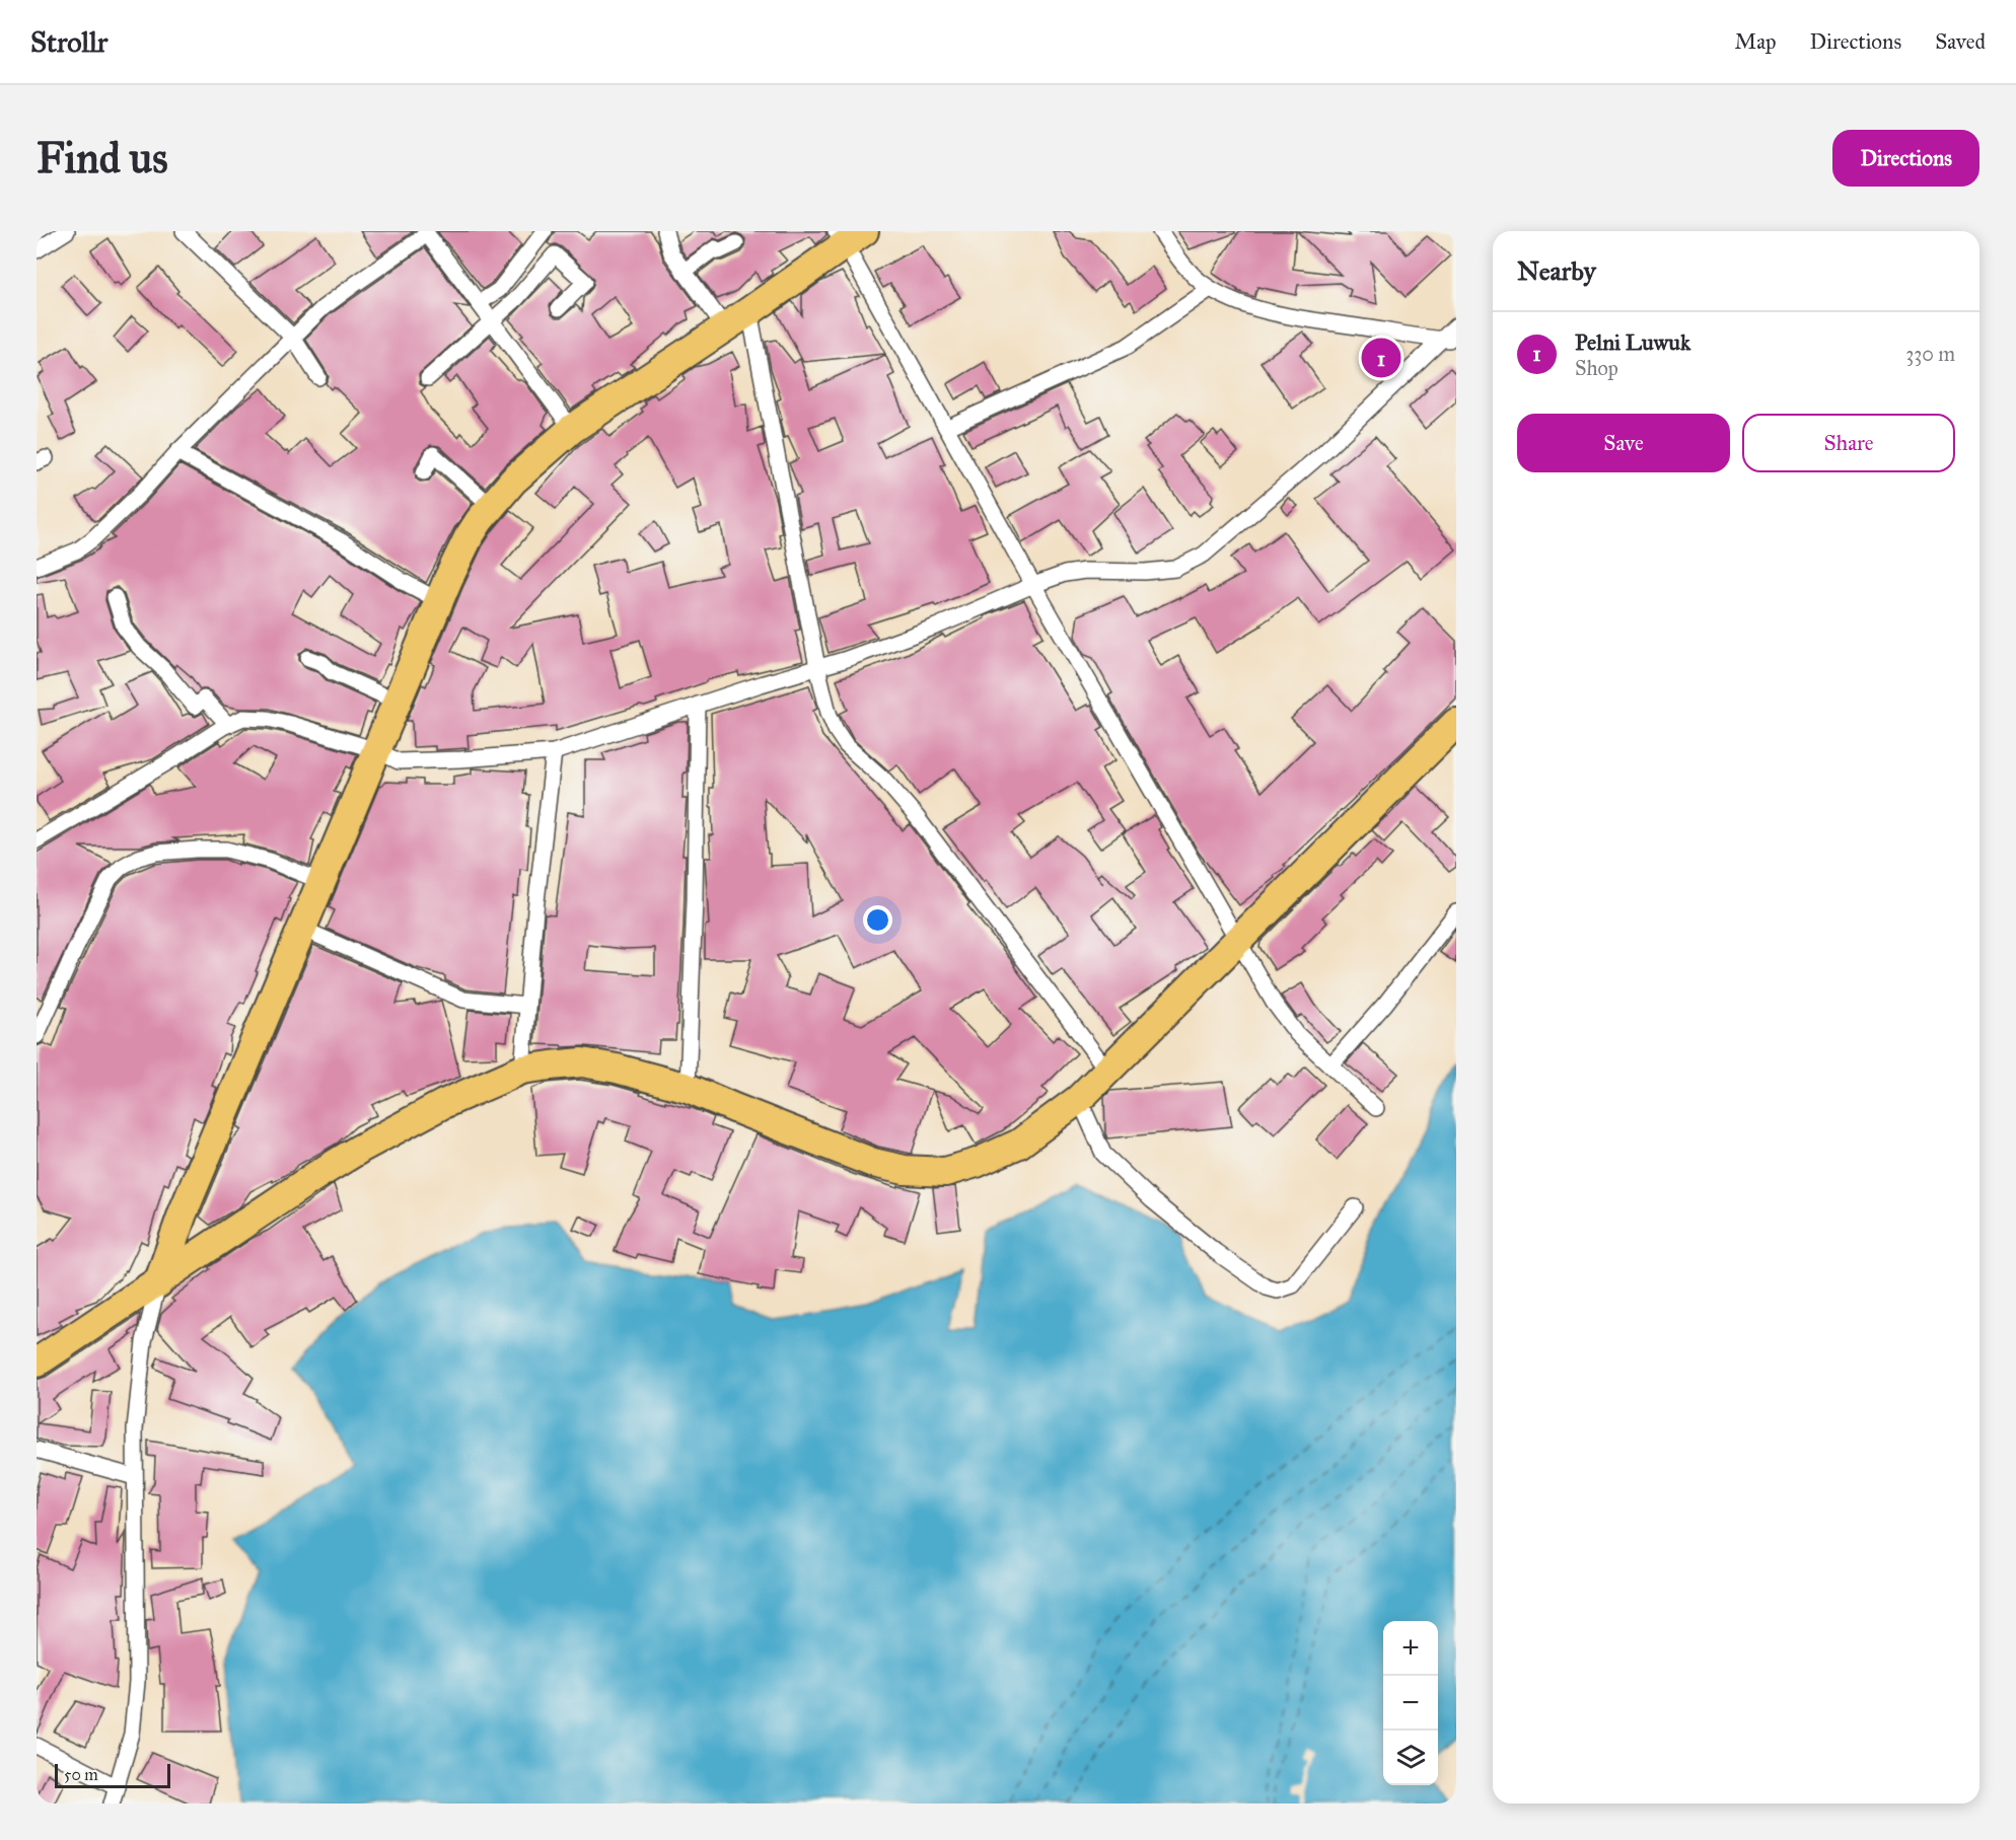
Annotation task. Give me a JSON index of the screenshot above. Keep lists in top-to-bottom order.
{
  "scale_bar": "50 m",
  "page": {
    "header": "Strollr",
    "nav": ["Map", "Directions", "Saved"],
    "buttons": [
      "Directions",
      ["Save", "Share"]
    ],
    "title": "Find us",
    "heading": "Nearby",
    "list": [
      {
        "mark": "1",
        "name": "Pelni Luwuk",
        "note": "Shop",
        "value": "330 m"
      }
    ],
    "pins": "1",
    "map_buttons": ["+", "−"],
    "scale": "50 m"
  }
}
